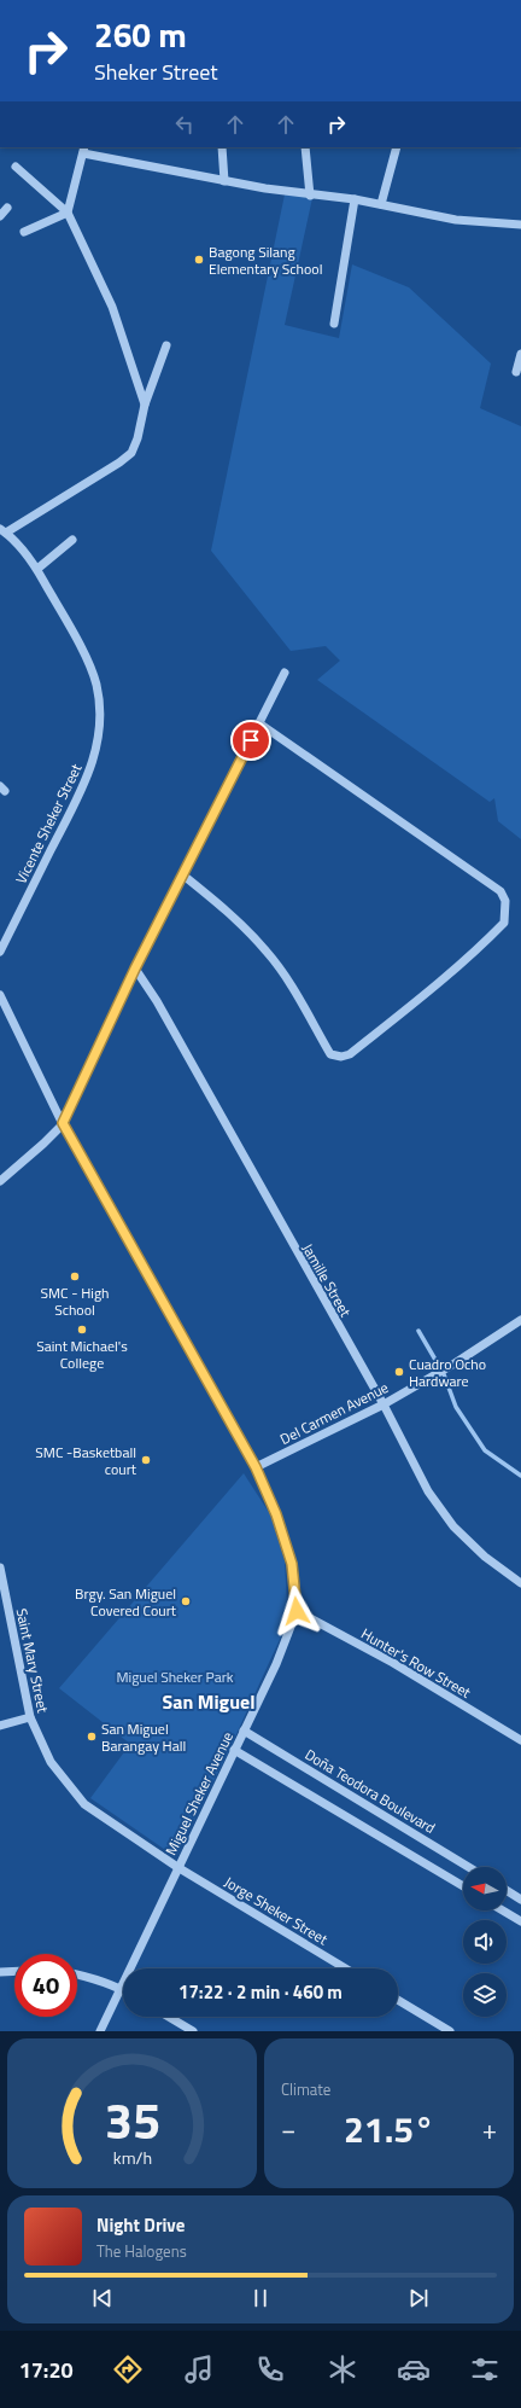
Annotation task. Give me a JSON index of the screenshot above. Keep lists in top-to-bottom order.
{
  "streets": {
    "street": [
      "Vicente Sheker Street",
      "Jamille Street",
      "Del Carmen Avenue",
      "Saint Mary Street",
      "Hunter's Row Street",
      "Doña Teodora Boulevard",
      "Miguel Sheker Avenue",
      "Jorge Sheker Street"
    ]
  },
  "crossings": [
    ["Jamille Street", "Del Carmen Avenue"],
    ["Del Carmen Avenue", "Miguel Sheker Avenue"],
    ["Saint Mary Street", "Miguel Sheker Avenue"],
    ["Saint Mary Street", "Jorge Sheker Street"],
    ["Hunter's Row Street", "Miguel Sheker Avenue"],
    ["Doña Teodora Boulevard", "Miguel Sheker Avenue"],
    ["Miguel Sheker Avenue", "Jorge Sheker Street"]
  ],
  "districts": ["San Miguel"],
  "parks": ["Miguel Sheker Park"],
  "places": [
    "Bagong Silang Elementary School",
    "SMC - High School",
    "Saint Michael's College",
    "Cuadro Ocho Hardware",
    "SMC -Basketball court",
    "Brgy. San Miguel Covered Court",
    "San Miguel Barangay Hall"
  ],
  "north": "left",
  "page": {
    "turn": ["260 m", "Sheker Street"],
    "limit": "40",
    "trip": "17:22 · 2 min · 460 m",
    "tile": "Climate",
    "heat": ["−", "21.5°", "+"],
    "song": ["Night Drive", "The Halogens"],
    "tabs": "17:20",
    "gauge": ["35", "km/h"]
  }
}
